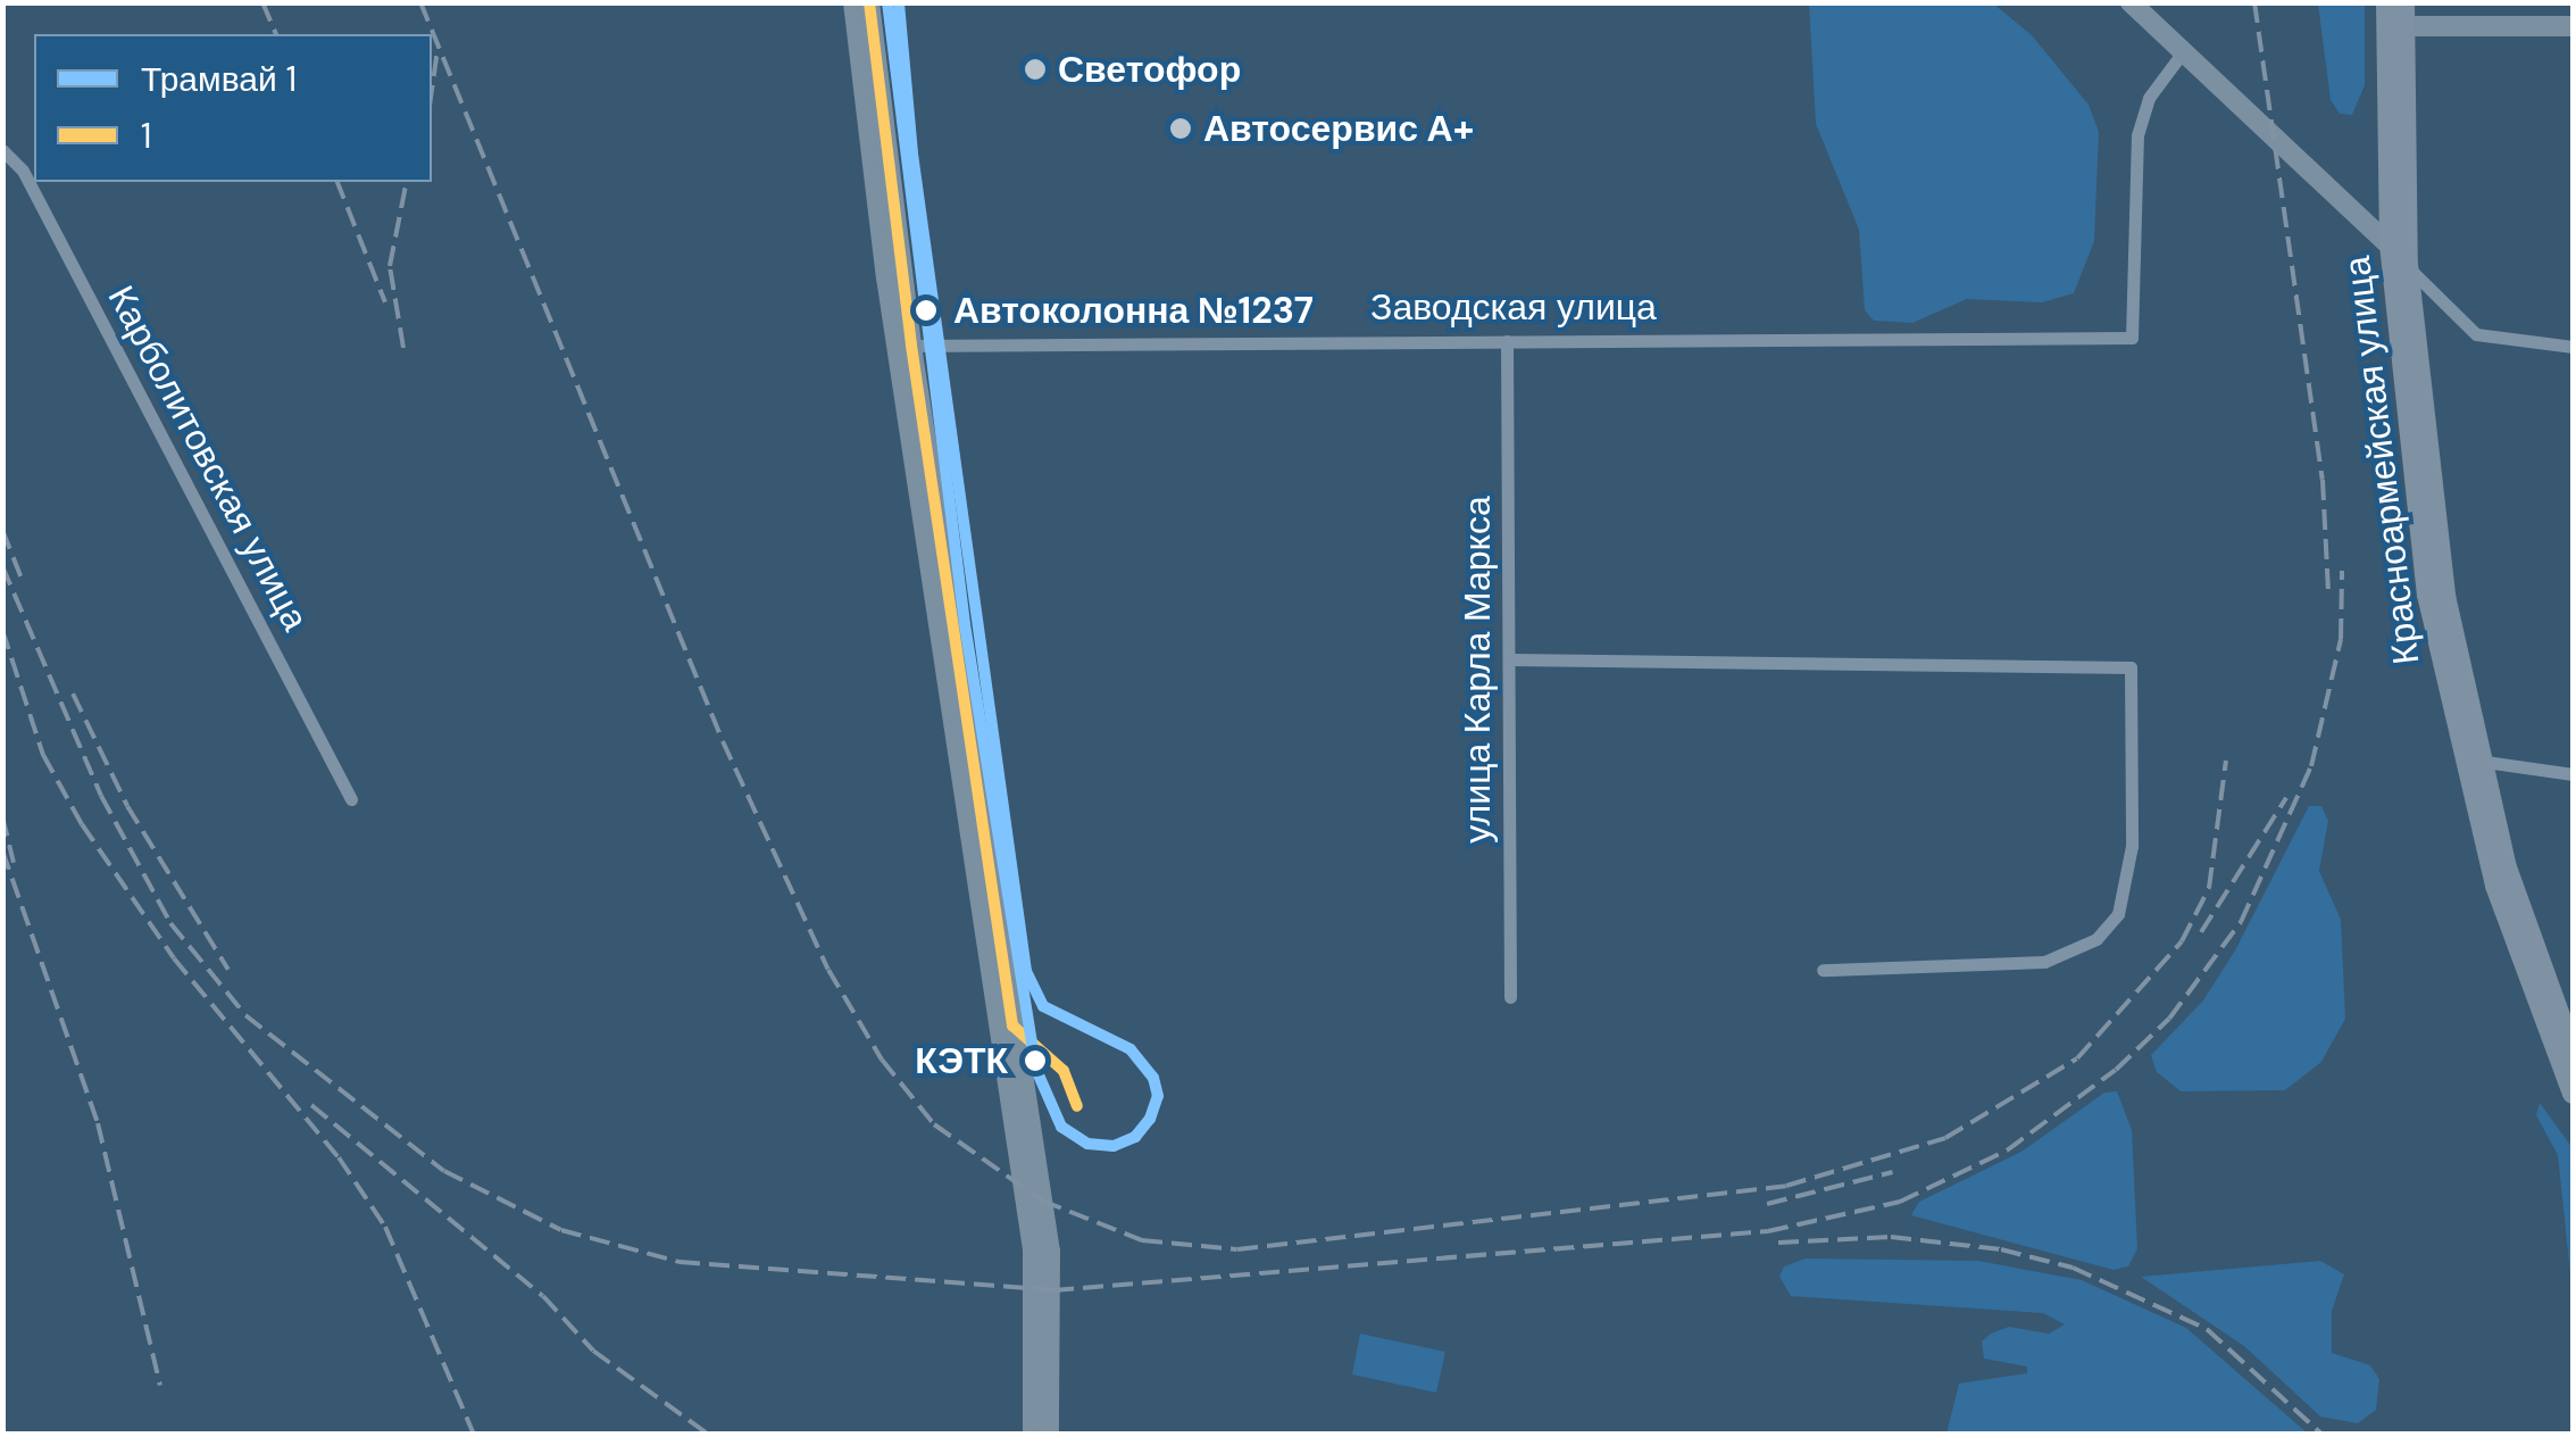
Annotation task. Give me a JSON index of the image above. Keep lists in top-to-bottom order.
{
  "streets": {
    "main road": ["Красноармейская улица"],
    "street": ["Заводская улица", "Карболитовская улица", "улица Карла Маркса"]
  },
  "crossings": [
    ["Заводская улица", "улица Карла Маркса"]
  ],
  "places": [
    "Светофор",
    "Автосервис А+",
    "Автоколонна №1237",
    "КЭТК"
  ],
  "lines": ["tram line 1", "transit line 1"],
  "legend": ["Трамвай 1", "1"]
}
